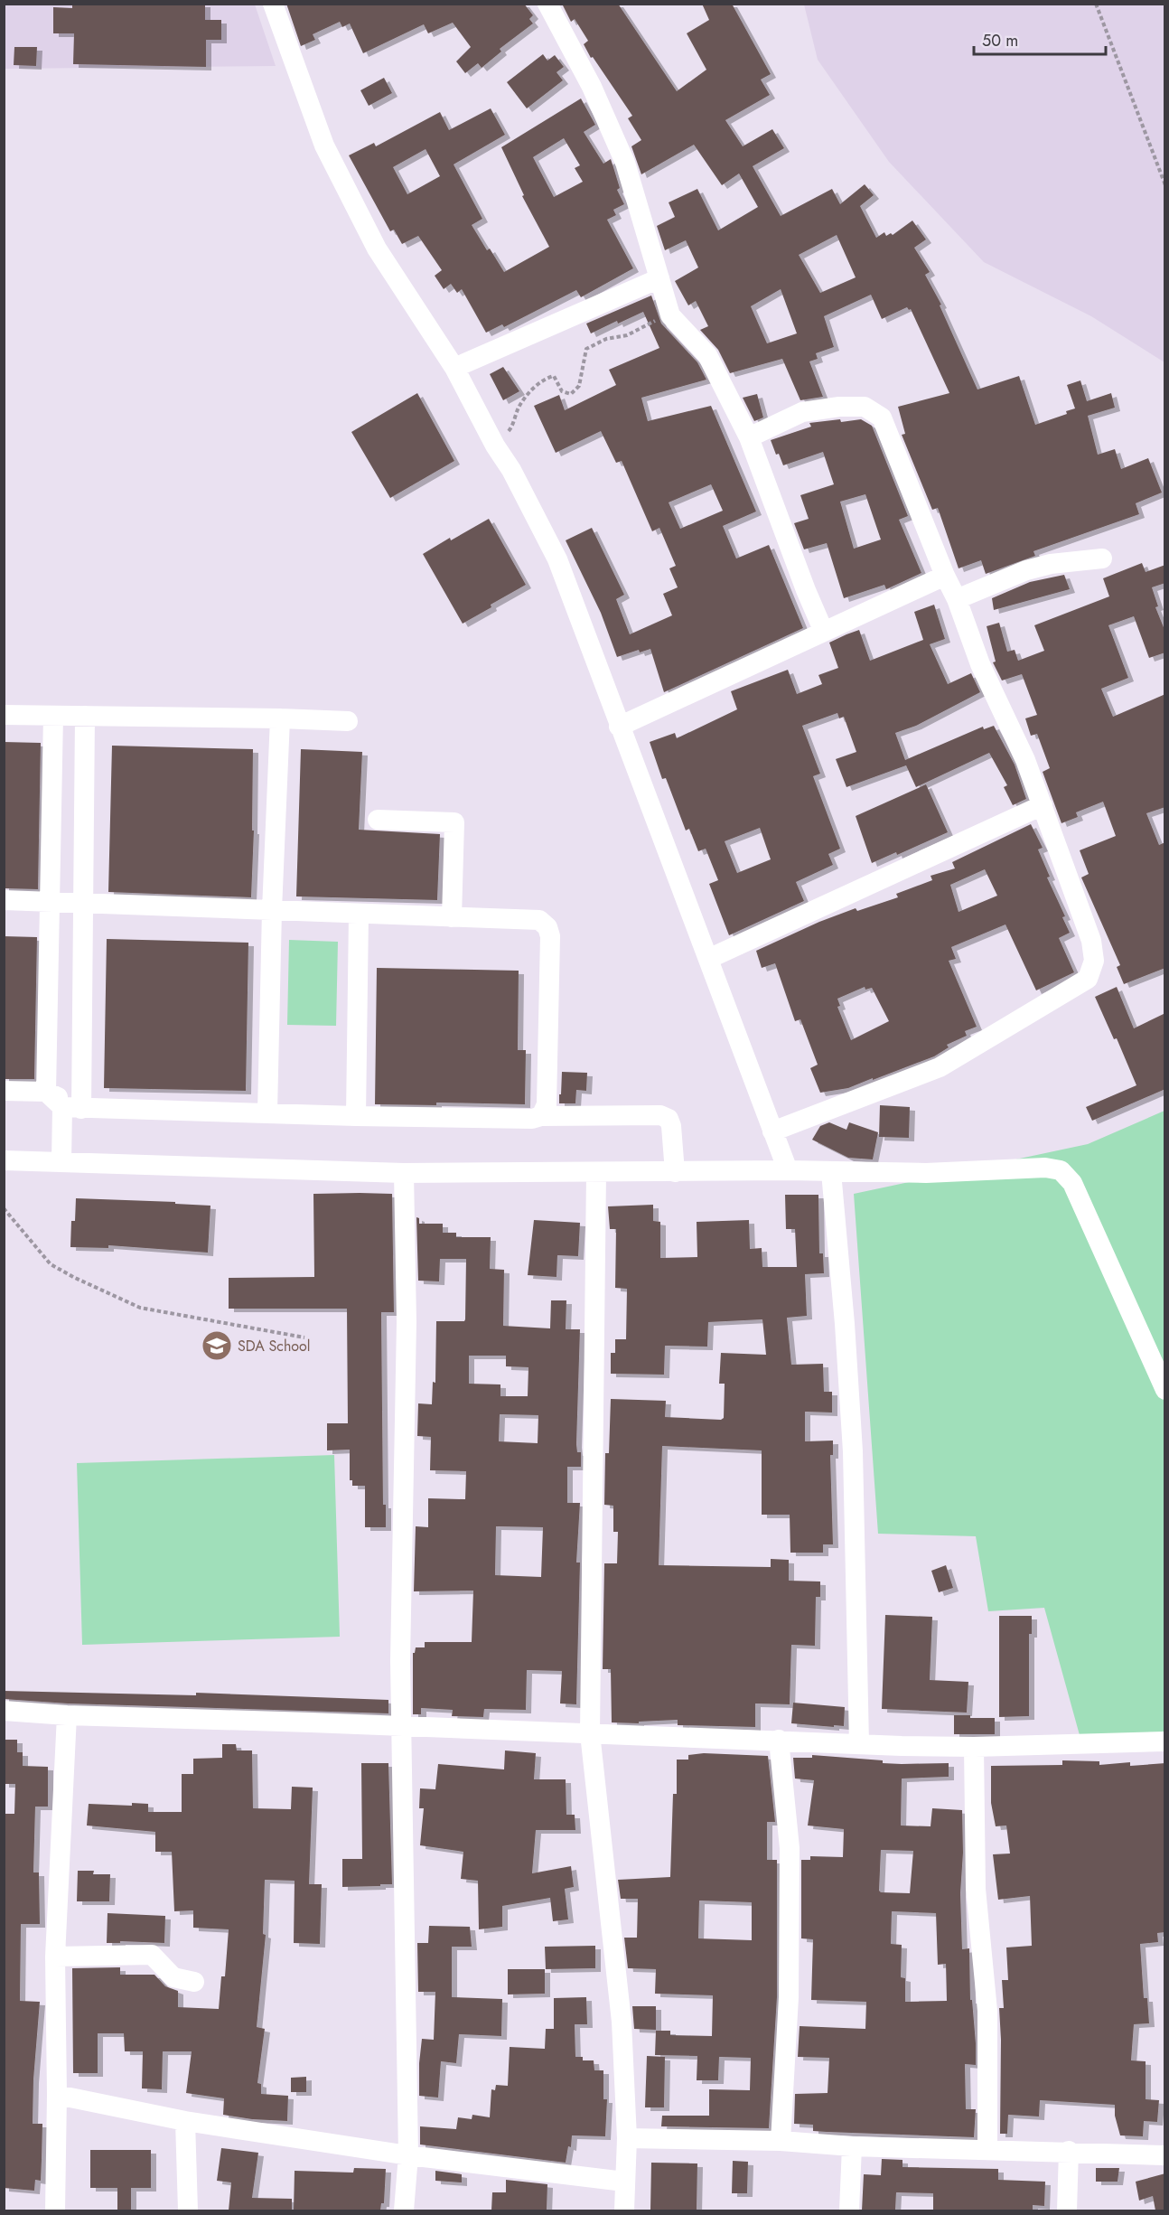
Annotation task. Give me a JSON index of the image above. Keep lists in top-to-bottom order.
{
  "places": {
    "school or university": ["SDA School"]
  },
  "scale_bar": "50 m"
}
